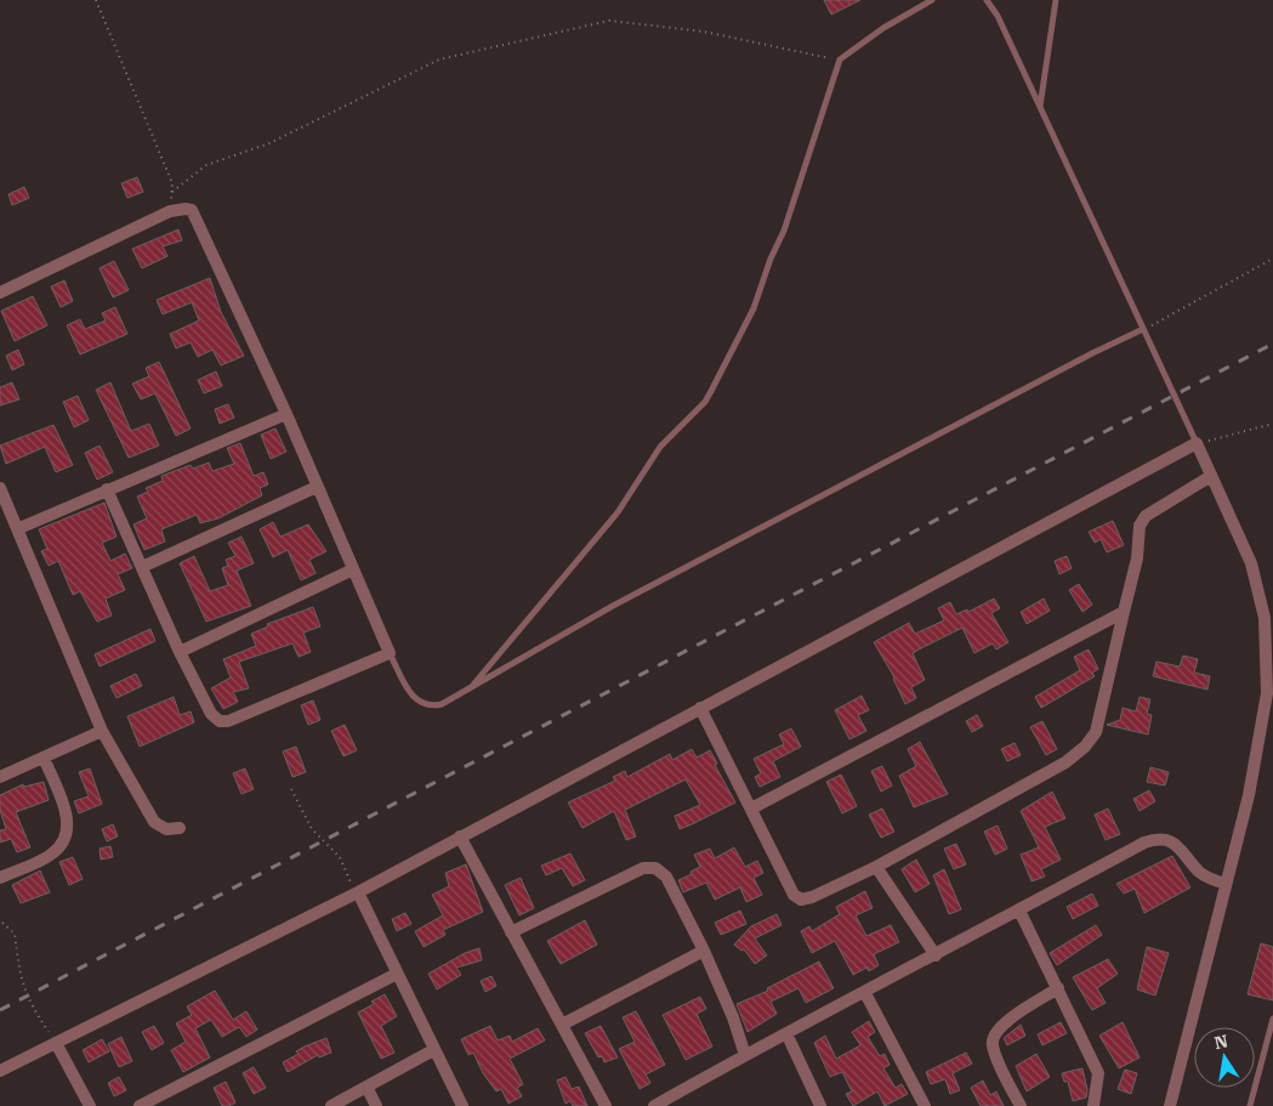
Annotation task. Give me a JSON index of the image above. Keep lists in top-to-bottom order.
{
  "north": "top"
}
